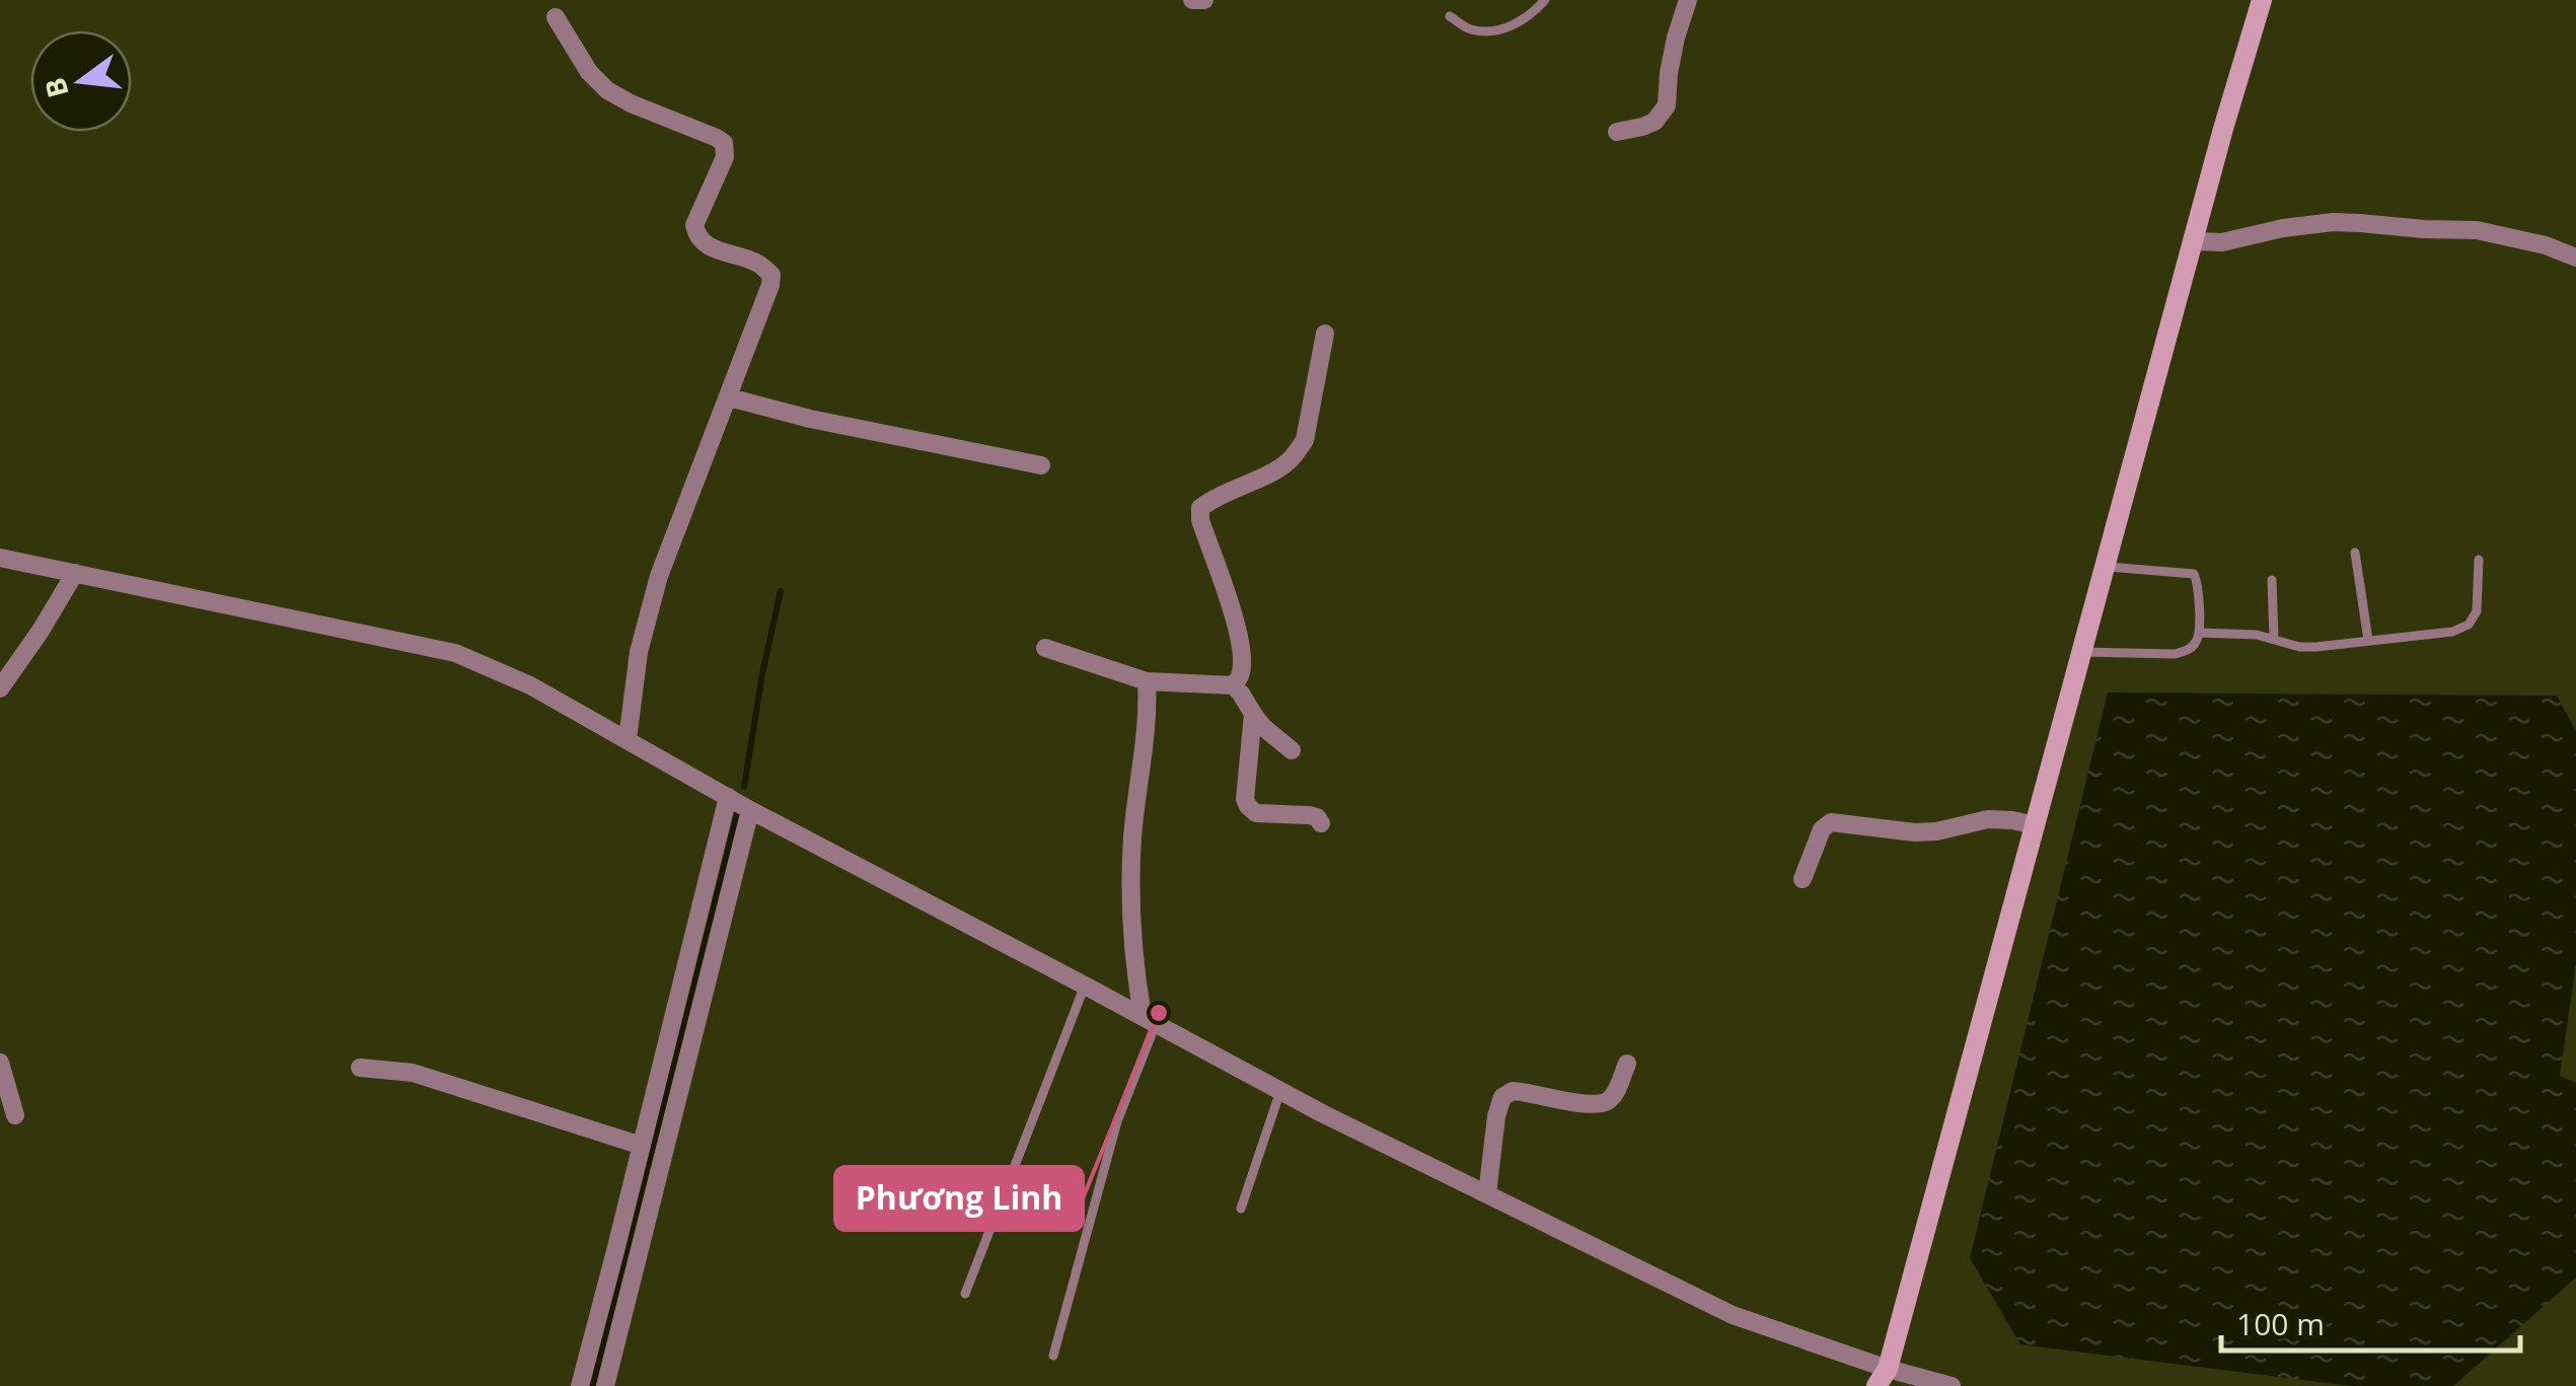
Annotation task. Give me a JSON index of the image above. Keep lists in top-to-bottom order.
{
  "places": ["Phương Linh"],
  "scale_bar": "100 m",
  "north": "left"
}
